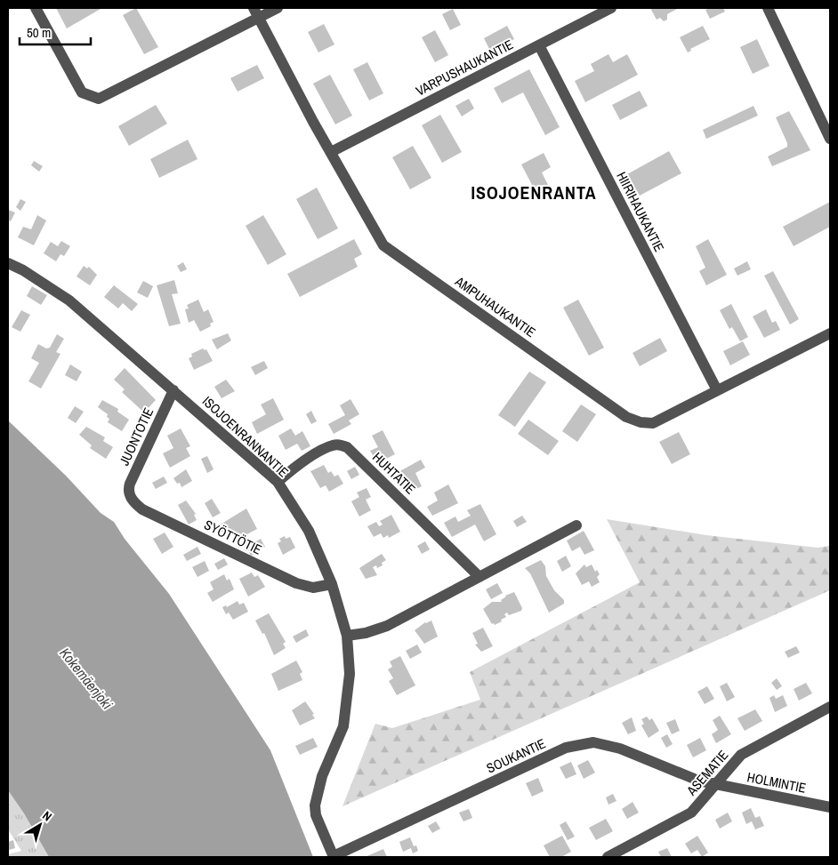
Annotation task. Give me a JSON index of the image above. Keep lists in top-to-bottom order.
{
  "streets": {
    "street": [
      "VARPUSHAUKANTIE",
      "HIIRIHAUKANTIE",
      "AMPUHAUKANTIE",
      "JUONTOTIE",
      "ISOJOENRANNANTIE",
      "HUHTATIE",
      "SYÖTTÖTIE",
      "SOUKANTIE",
      "ASEMATIE",
      "HOLMINTIE"
    ]
  },
  "crossings": [
    ["VARPUSHAUKANTIE", "HIIRIHAUKANTIE"],
    ["VARPUSHAUKANTIE", "AMPUHAUKANTIE"],
    ["HIIRIHAUKANTIE", "AMPUHAUKANTIE"],
    ["JUONTOTIE", "ISOJOENRANNANTIE"],
    ["JUONTOTIE", "SYÖTTÖTIE"],
    ["ISOJOENRANNANTIE", "HUHTATIE"],
    ["ISOJOENRANNANTIE", "SYÖTTÖTIE"],
    ["ISOJOENRANNANTIE", "SOUKANTIE"],
    ["SOUKANTIE", "ASEMATIE"],
    ["SOUKANTIE", "HOLMINTIE"],
    ["ASEMATIE", "HOLMINTIE"]
  ],
  "districts": ["ISOJOENRANTA"],
  "water": ["Kokemäenjoki"],
  "scale_bar": "50 m",
  "north": "top right"
}
